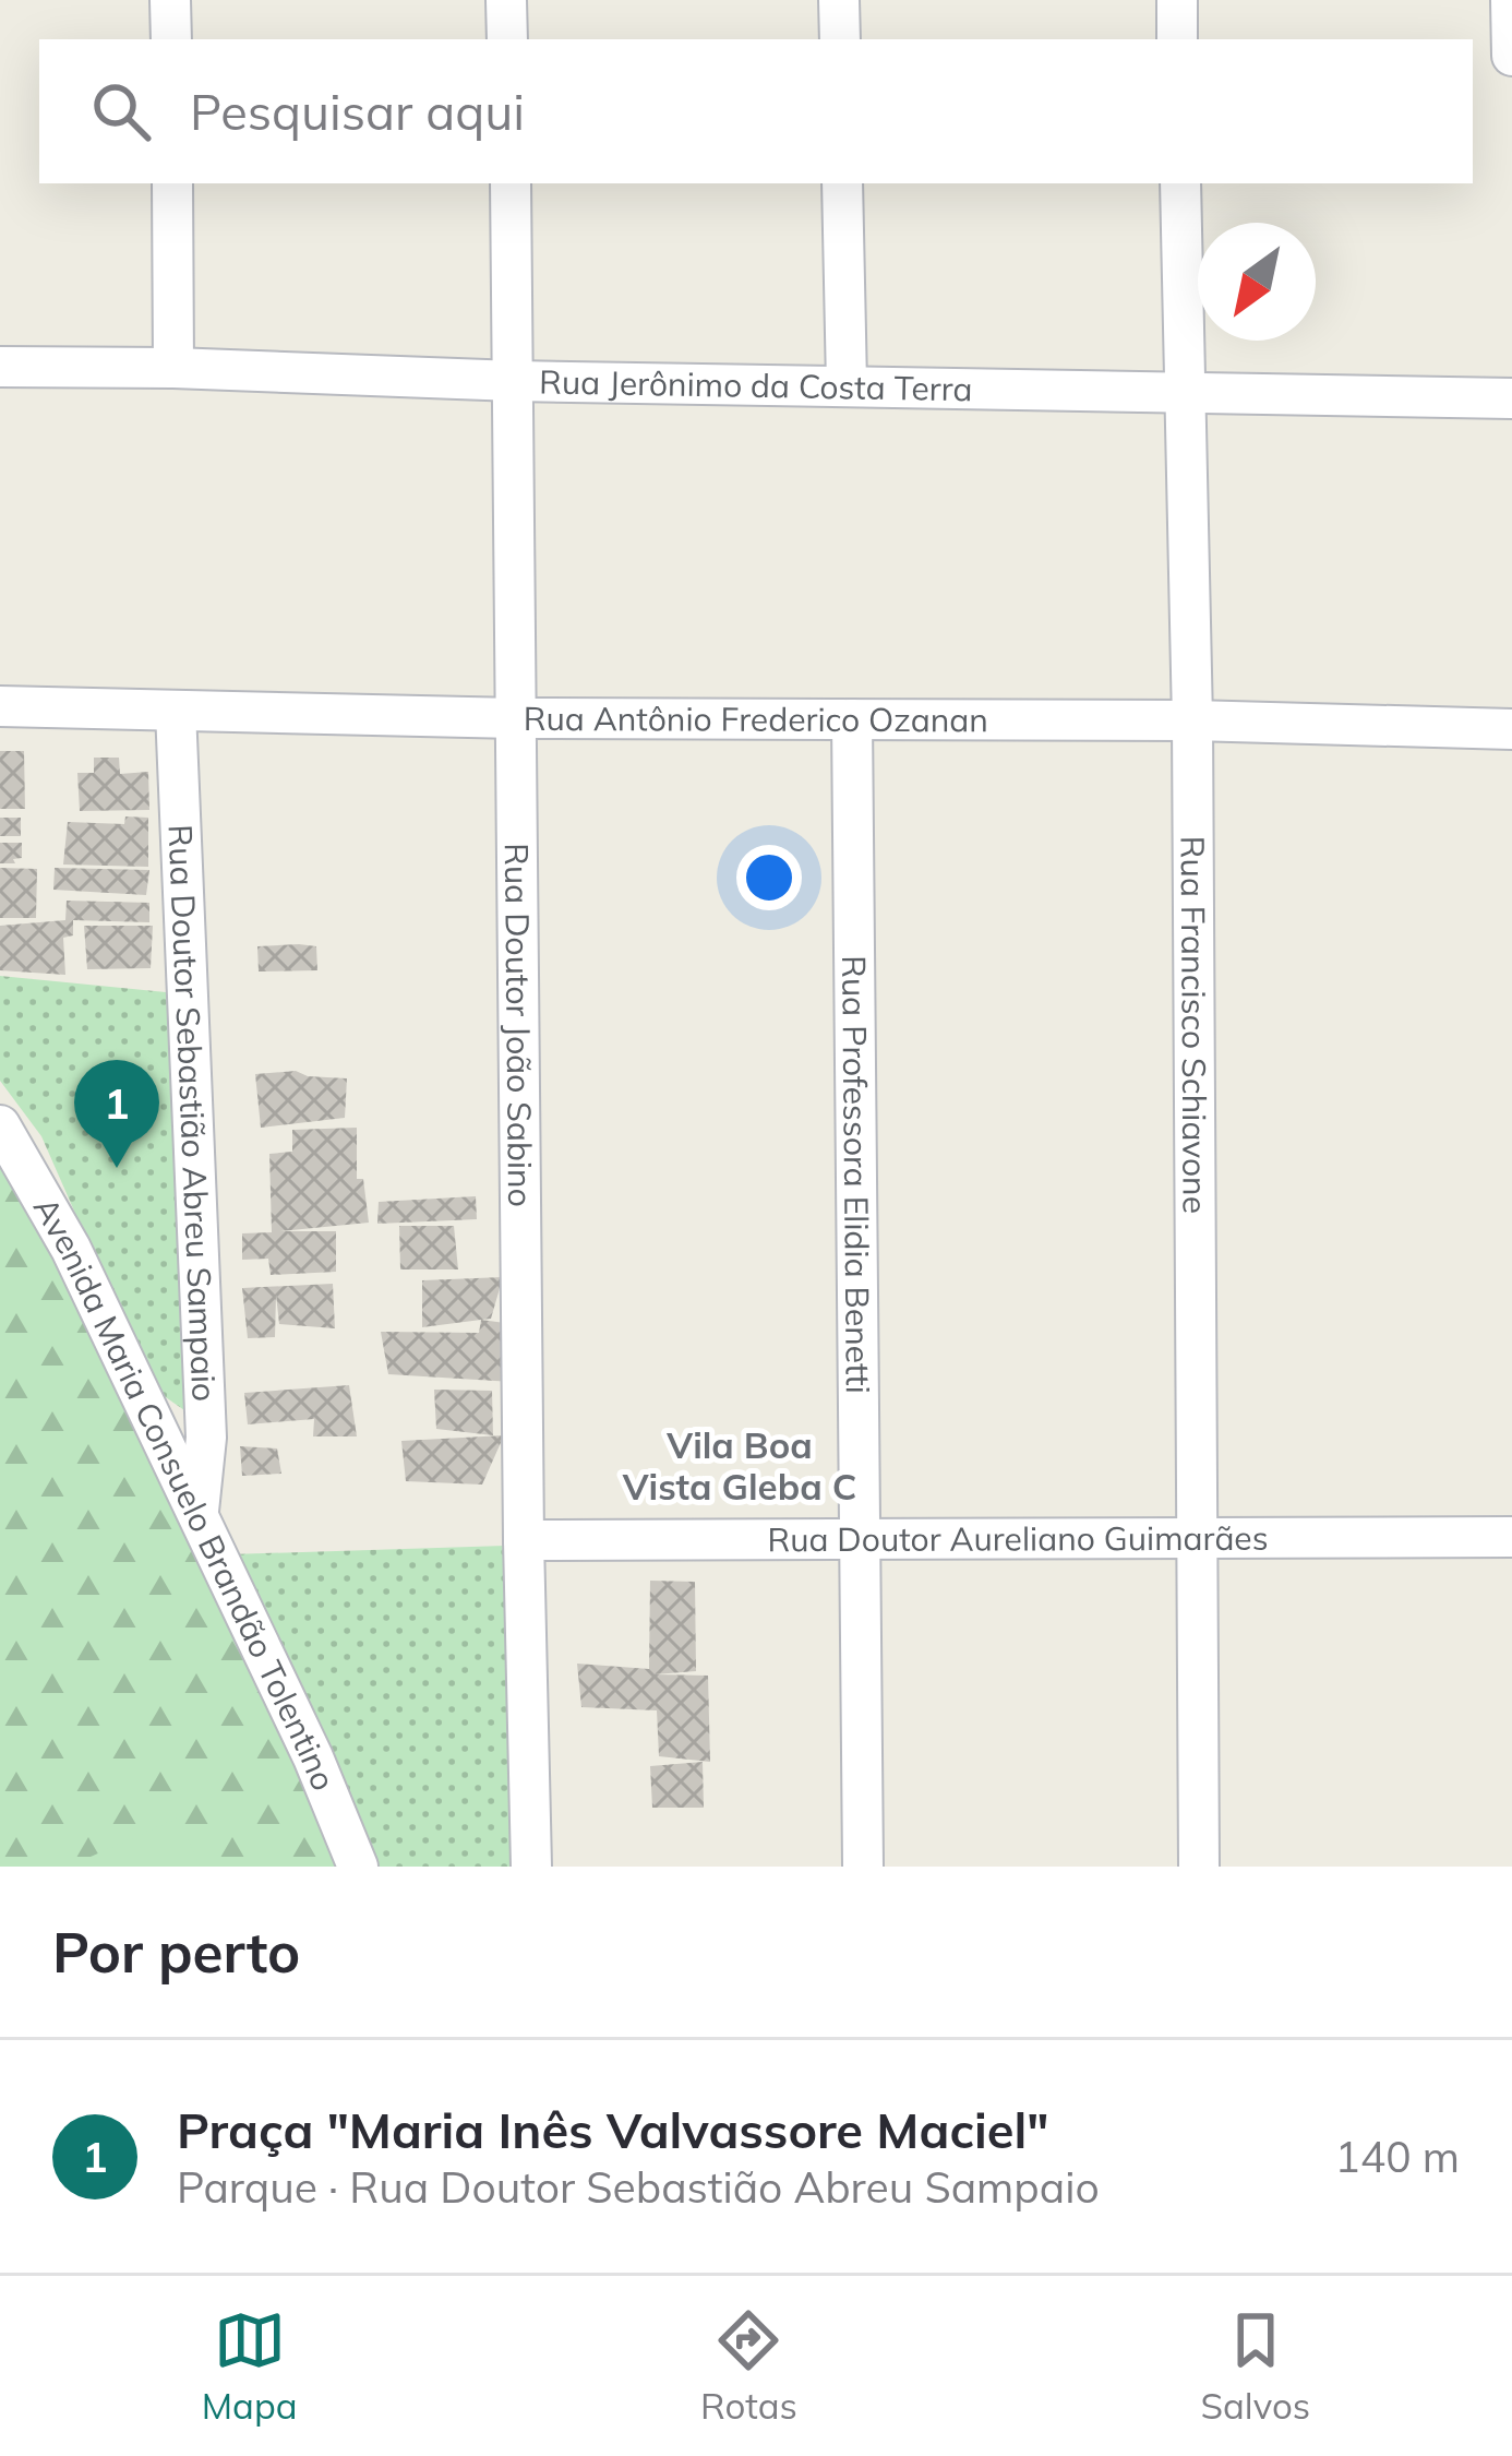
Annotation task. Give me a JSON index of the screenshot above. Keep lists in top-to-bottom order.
{
  "streets": {
    "street": [
      "Rua Jerônimo da Costa Terra",
      "Rua Antônio Frederico Ozanan",
      "Rua Francisco Schiavone",
      "Rua Doutor João Sabino",
      "Rua Doutor Sebastião Abreu Sampaio",
      "Rua Professora Elidia Benetti",
      "Avenida Maria Consuelo Brandão Tolentino",
      "Rua Doutor Aureliano Guimarães"
    ]
  },
  "crossings": [
    ["Rua Jerônimo da Costa Terra", "Rua Francisco Schiavone"],
    ["Rua Jerônimo da Costa Terra", "Rua Doutor João Sabino"],
    ["Rua Antônio Frederico Ozanan", "Rua Francisco Schiavone"],
    ["Rua Antônio Frederico Ozanan", "Rua Doutor João Sabino"],
    ["Rua Antônio Frederico Ozanan", "Rua Doutor Sebastião Abreu Sampaio"],
    ["Rua Antônio Frederico Ozanan", "Rua Professora Elidia Benetti"],
    ["Rua Francisco Schiavone", "Rua Doutor Aureliano Guimarães"],
    ["Rua Doutor João Sabino", "Rua Doutor Aureliano Guimarães"],
    ["Rua Doutor Sebastião Abreu Sampaio", "Avenida Maria Consuelo Brandão Tolentino"],
    ["Rua Professora Elidia Benetti", "Rua Doutor Aureliano Guimarães"]
  ],
  "districts": ["Vila Boa Vista Gleba C"],
  "north": "bottom left",
  "page": {
    "search": "Pesquisar aqui",
    "pins": "1",
    "heading": "Por perto",
    "list": [
      {
        "mark": "1",
        "name": "Praça \"Maria Inês Valvassore Maciel\"",
        "note": "Parque · Rua Doutor Sebastião Abreu Sampaio",
        "value": "140 m"
      }
    ],
    "nav": ["Mapa", "Rotas", "Salvos"]
  }
}
